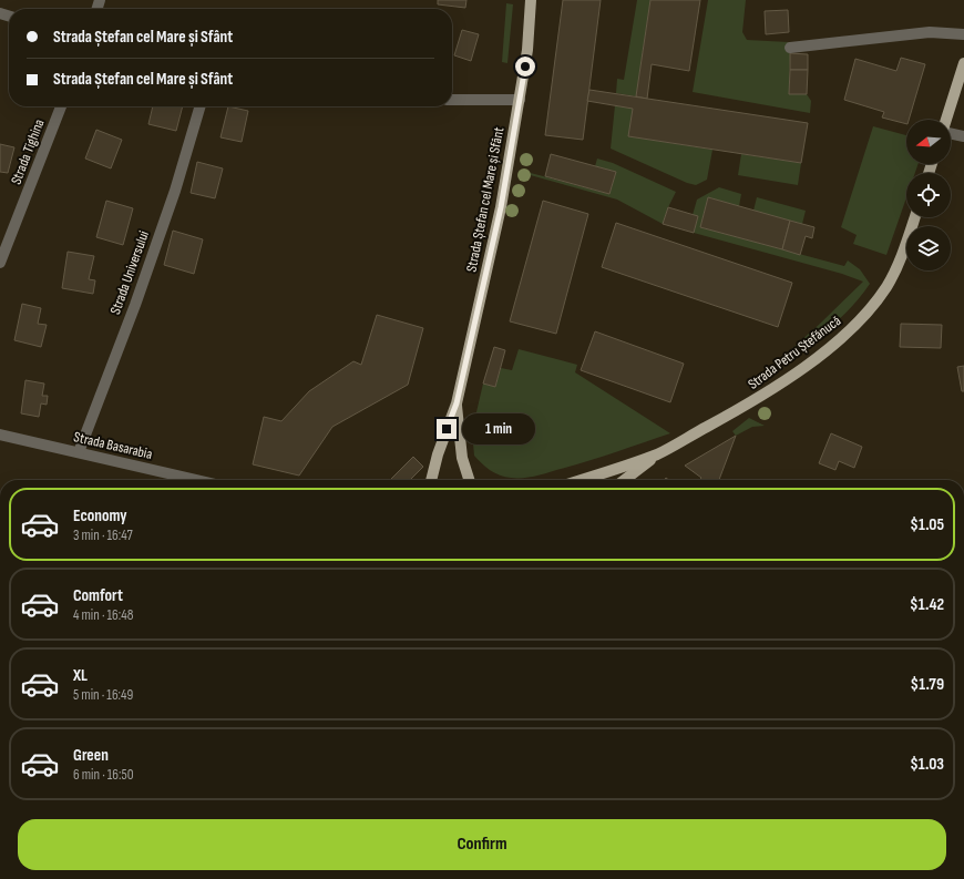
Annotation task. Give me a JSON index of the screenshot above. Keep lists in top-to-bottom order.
{
  "streets": {
    "main road": ["Strada Ștefan cel Mare și Sfânt", "Strada Petru Ștefănucă"],
    "street": ["Strada Tighina", "Strada Universului", "Strada Basarabia"]
  },
  "crossings": [
    ["Strada Universului", "Strada Basarabia"]
  ],
  "north": "left",
  "page": {
    "banner": ["Strada Ștefan cel Mare și Sfânt", "Strada Ștefan cel Mare și Sfânt"],
    "bubble": "1 min",
    "list": [
      {
        "name": "Economy",
        "note": "3 min · 16:47",
        "value": "$1.05"
      },
      {
        "name": "Comfort",
        "note": "4 min · 16:48",
        "value": "$1.42"
      },
      {
        "name": "XL",
        "note": "5 min · 16:49",
        "value": "$1.79"
      },
      {
        "name": "Green",
        "note": "6 min · 16:50",
        "value": "$1.03"
      }
    ],
    "buttons": "Confirm"
  }
}
